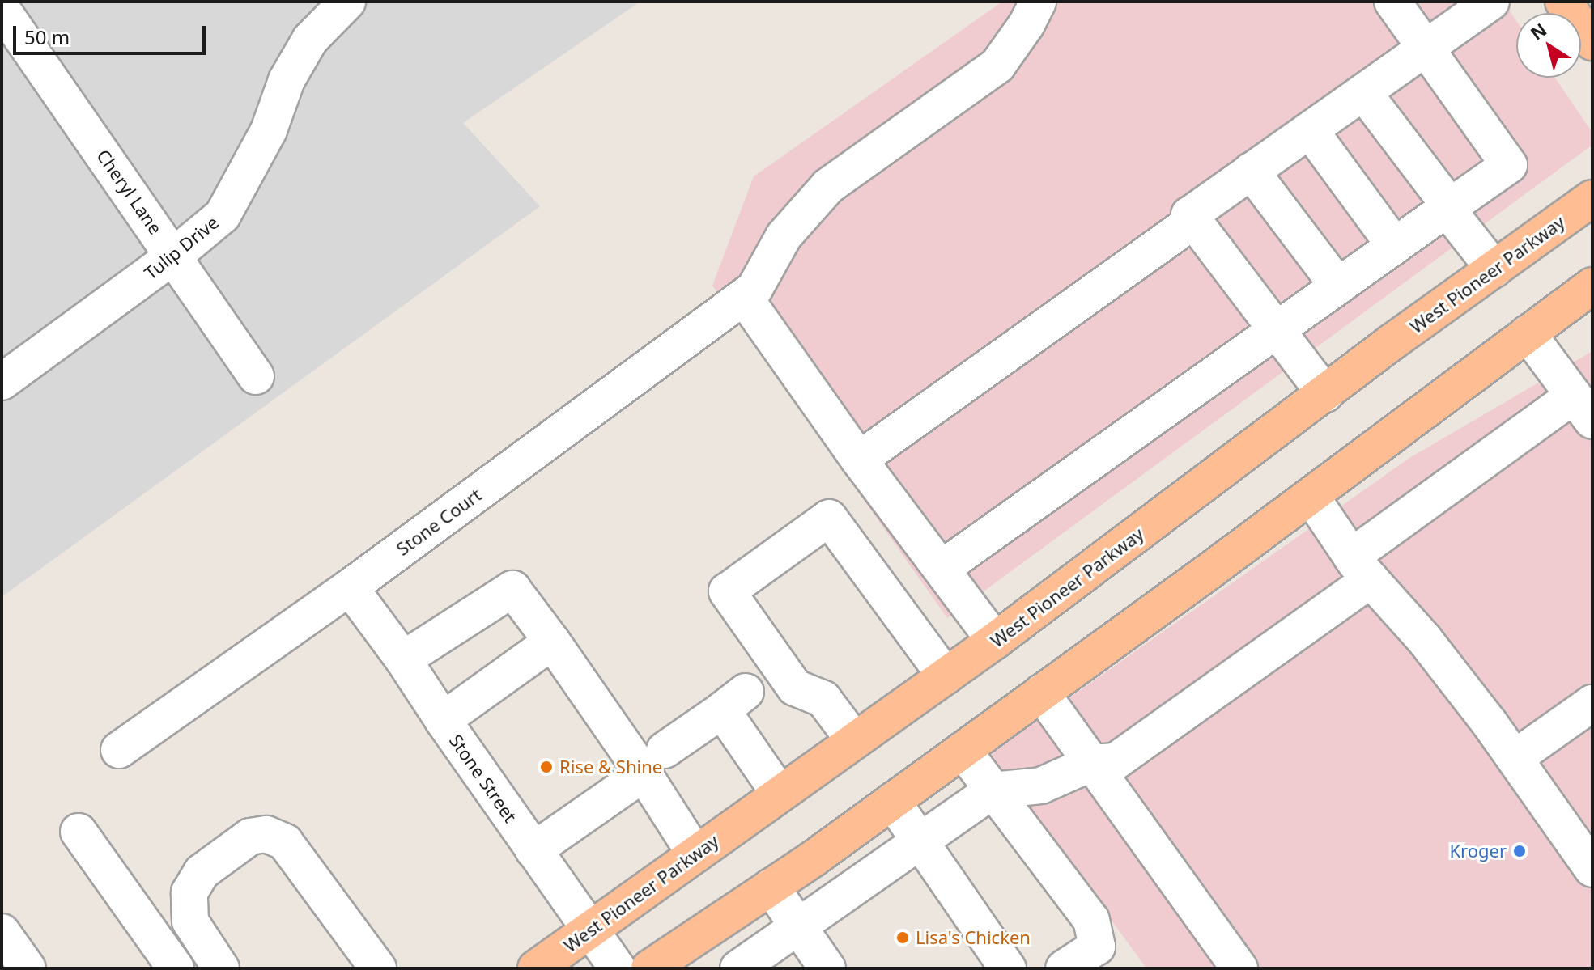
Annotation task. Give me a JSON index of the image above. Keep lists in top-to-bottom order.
{
  "streets": {
    "main road": ["West Pioneer Parkway"],
    "street": [
      "Cheryl Lane",
      "Tulip Drive",
      "Stone Court",
      "Stone Street"
    ]
  },
  "crossings": [
    ["Cheryl Lane", "Tulip Drive"],
    ["West Pioneer Parkway", "Stone Street"],
    ["Stone Court", "Stone Street"]
  ],
  "places": ["Rise & Shine", "Kroger", "Lisa's Chicken"],
  "scale_bar": "50 m",
  "north": "top left"
}
